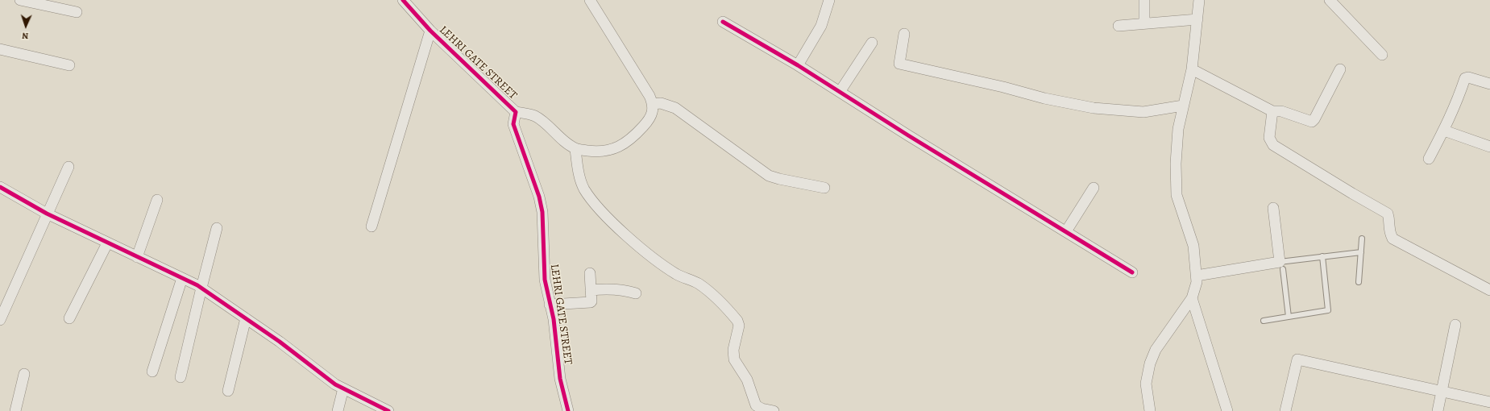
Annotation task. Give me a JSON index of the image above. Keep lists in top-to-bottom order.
{
  "streets": {
    "street": ["LEHRI GATE STREET"]
  },
  "north": "bottom"
}
